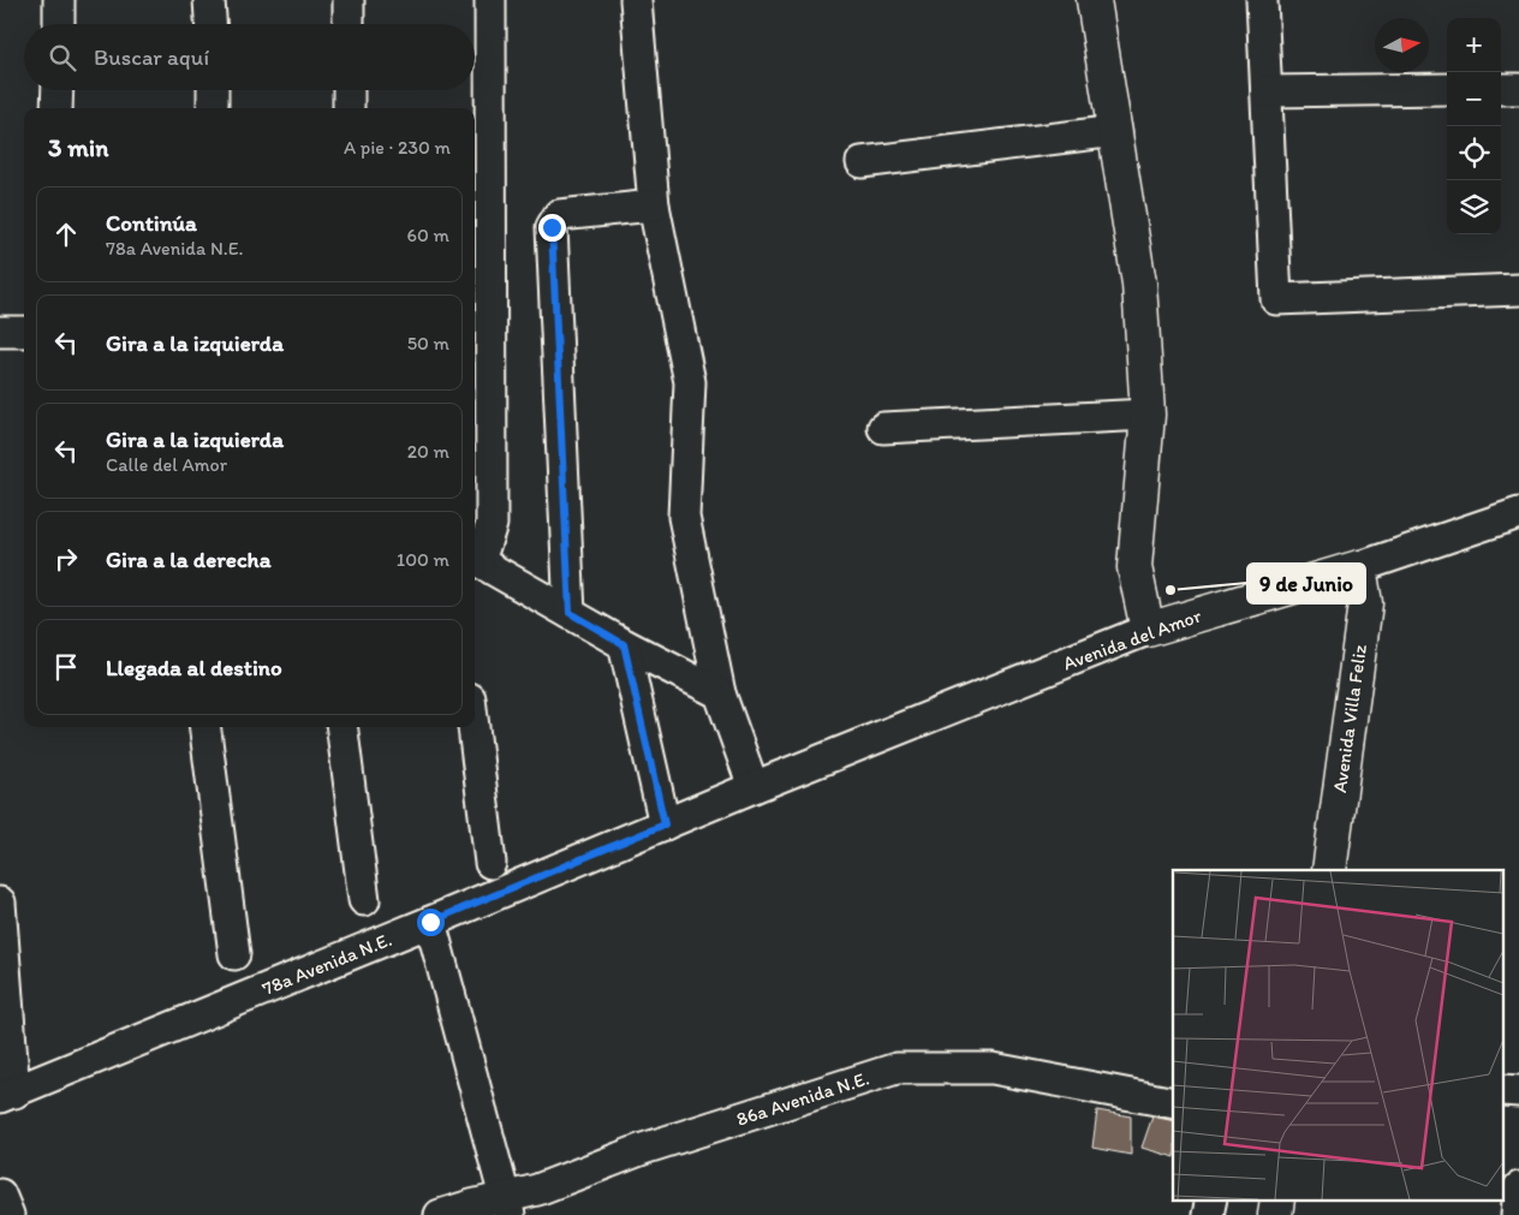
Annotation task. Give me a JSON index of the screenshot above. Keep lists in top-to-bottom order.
{
  "streets": {
    "street": [
      "Avenida del Amor",
      "Avenida Villa Feliz",
      "78a Avenida N.E.",
      "86a Avenida N.E."
    ]
  },
  "crossings": [
    ["Avenida del Amor", "Avenida Villa Feliz"],
    ["Avenida del Amor", "78a Avenida N.E."]
  ],
  "places": ["9 de Junio"],
  "north": "right",
  "page": {
    "map_buttons": ["+", "−"],
    "search": "Buscar aquí",
    "heading": ["3 min", "A pie · 230 m"],
    "list": [
      ["Continúa", "78a Avenida N.E.", "60 m"],
      ["Gira a la izquierda", "50 m"],
      ["Gira a la izquierda", "Calle del Amor", "20 m"],
      ["Gira a la derecha", "100 m"],
      "Llegada al destino"
    ]
  }
}
